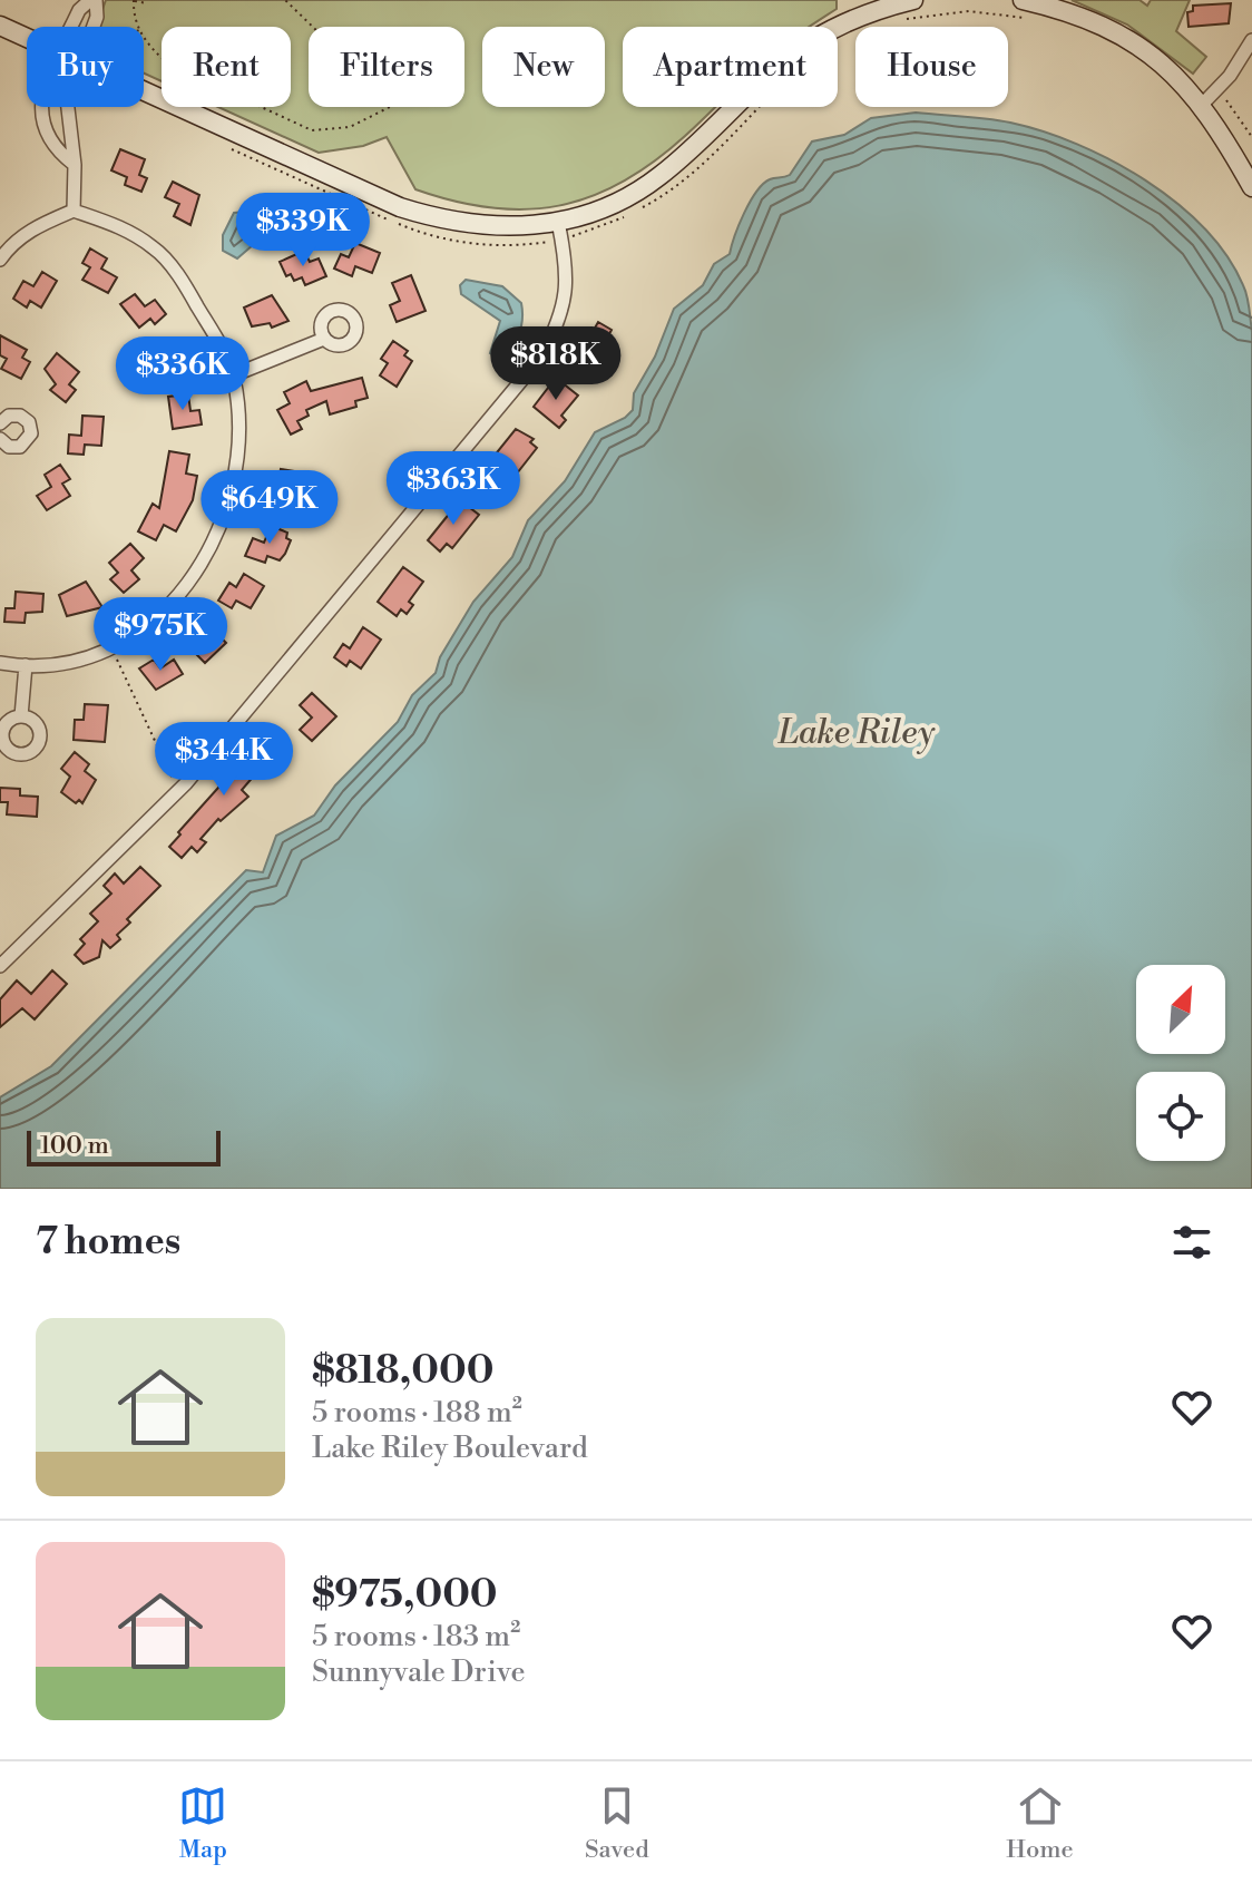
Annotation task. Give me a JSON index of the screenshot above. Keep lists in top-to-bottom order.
{
  "water": ["Lake Riley"],
  "scale_bar": "100 m",
  "north": "top right",
  "page": {
    "chip": [
      "Buy",
      "Rent",
      "Filters",
      "New",
      "Apartment",
      "House"
    ],
    "price": [
      "$339K",
      "$818K",
      "$336K",
      "$363K",
      "$649K",
      "$975K",
      "$344K"
    ],
    "scale": "100 m",
    "heading": "7 homes",
    "list": [
      {
        "name": "$818,000",
        "note": "5 rooms · 188 m² · Lake Riley Boulevard"
      },
      {
        "name": "$975,000",
        "note": "5 rooms · 183 m² · Sunnyvale Drive"
      }
    ],
    "tabs": ["Map", "Saved", "Home"]
  }
}
